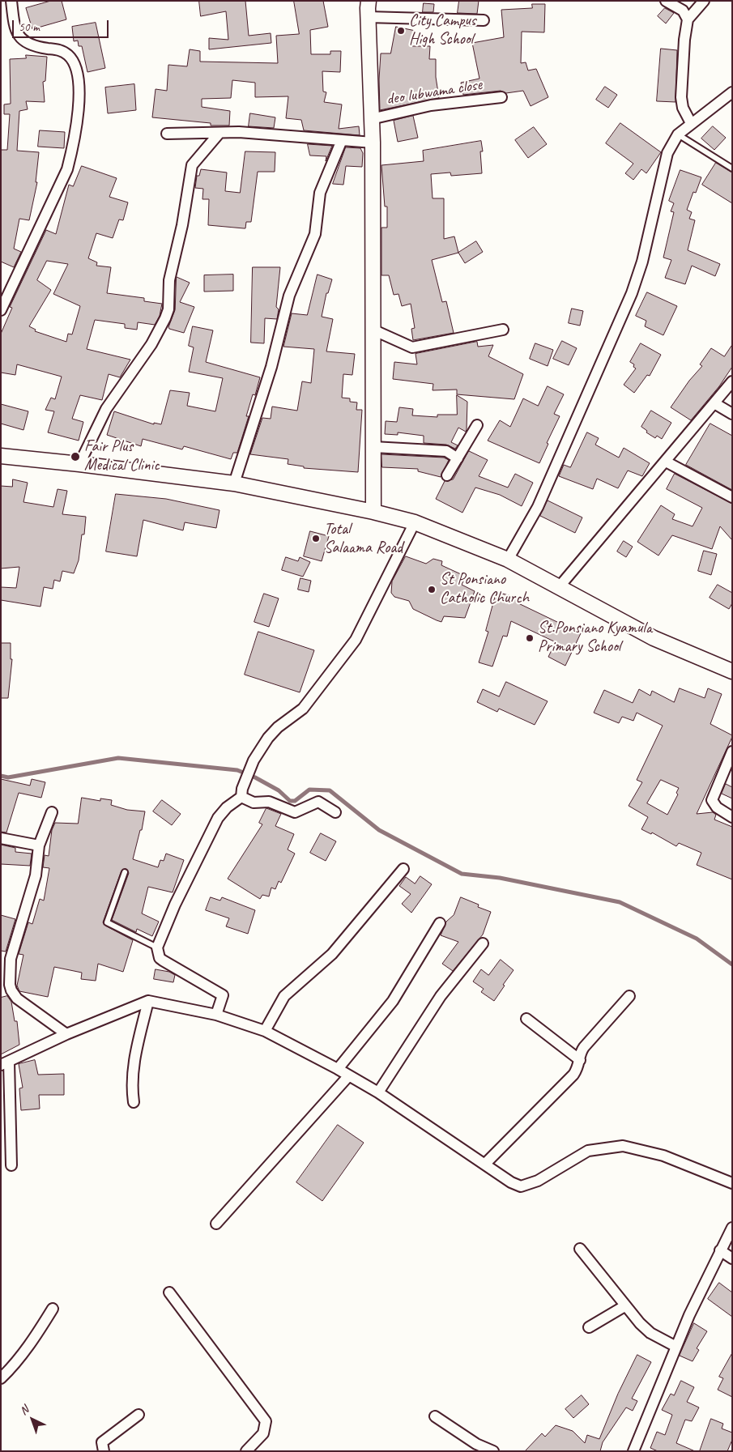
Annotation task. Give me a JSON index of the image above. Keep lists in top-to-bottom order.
{
  "streets": {
    "street": ["deo lubwama close"]
  },
  "places": [
    "City Campus High School",
    "Fair Plus Medical Clinic",
    "Total Salaama Road",
    "St Ponsiano Catholic Church",
    "St.Ponsiano Kyamula Primary School"
  ],
  "scale_bar": "50 m",
  "north": "top left"
}
